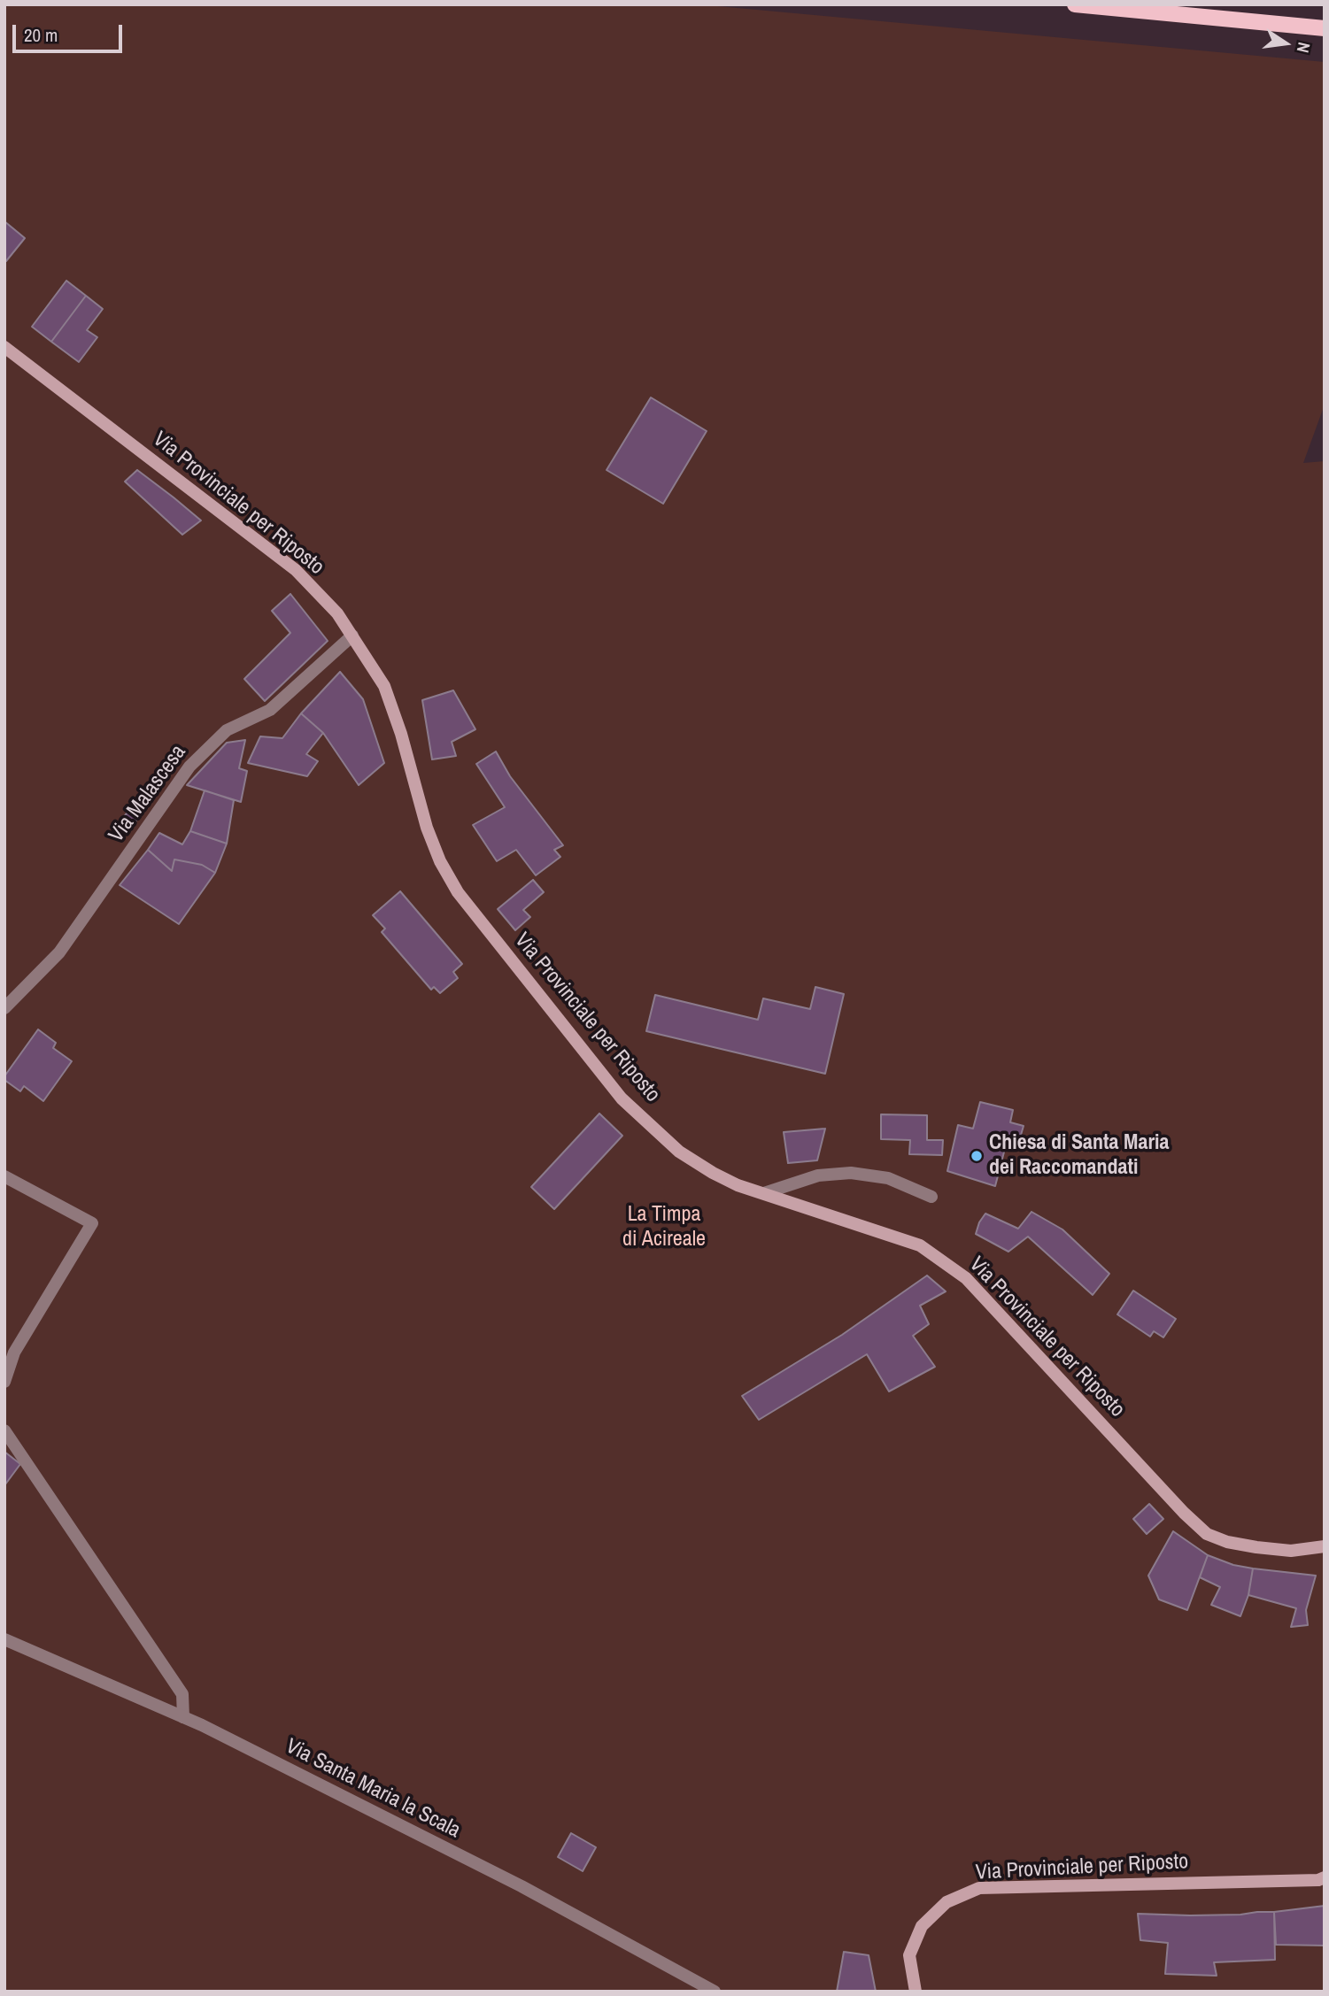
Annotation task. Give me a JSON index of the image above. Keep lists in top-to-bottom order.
{
  "streets": {
    "street": ["Via Provinciale per Riposto", "Via Malascesa", "Via Santa Maria la Scala"]
  },
  "crossings": [
    ["Via Provinciale per Riposto", "Via Malascesa"]
  ],
  "parks": ["La Timpa di Acireale"],
  "places": ["Chiesa di Santa Maria dei Raccomandati"],
  "scale_bar": "20 m",
  "north": "right"
}
